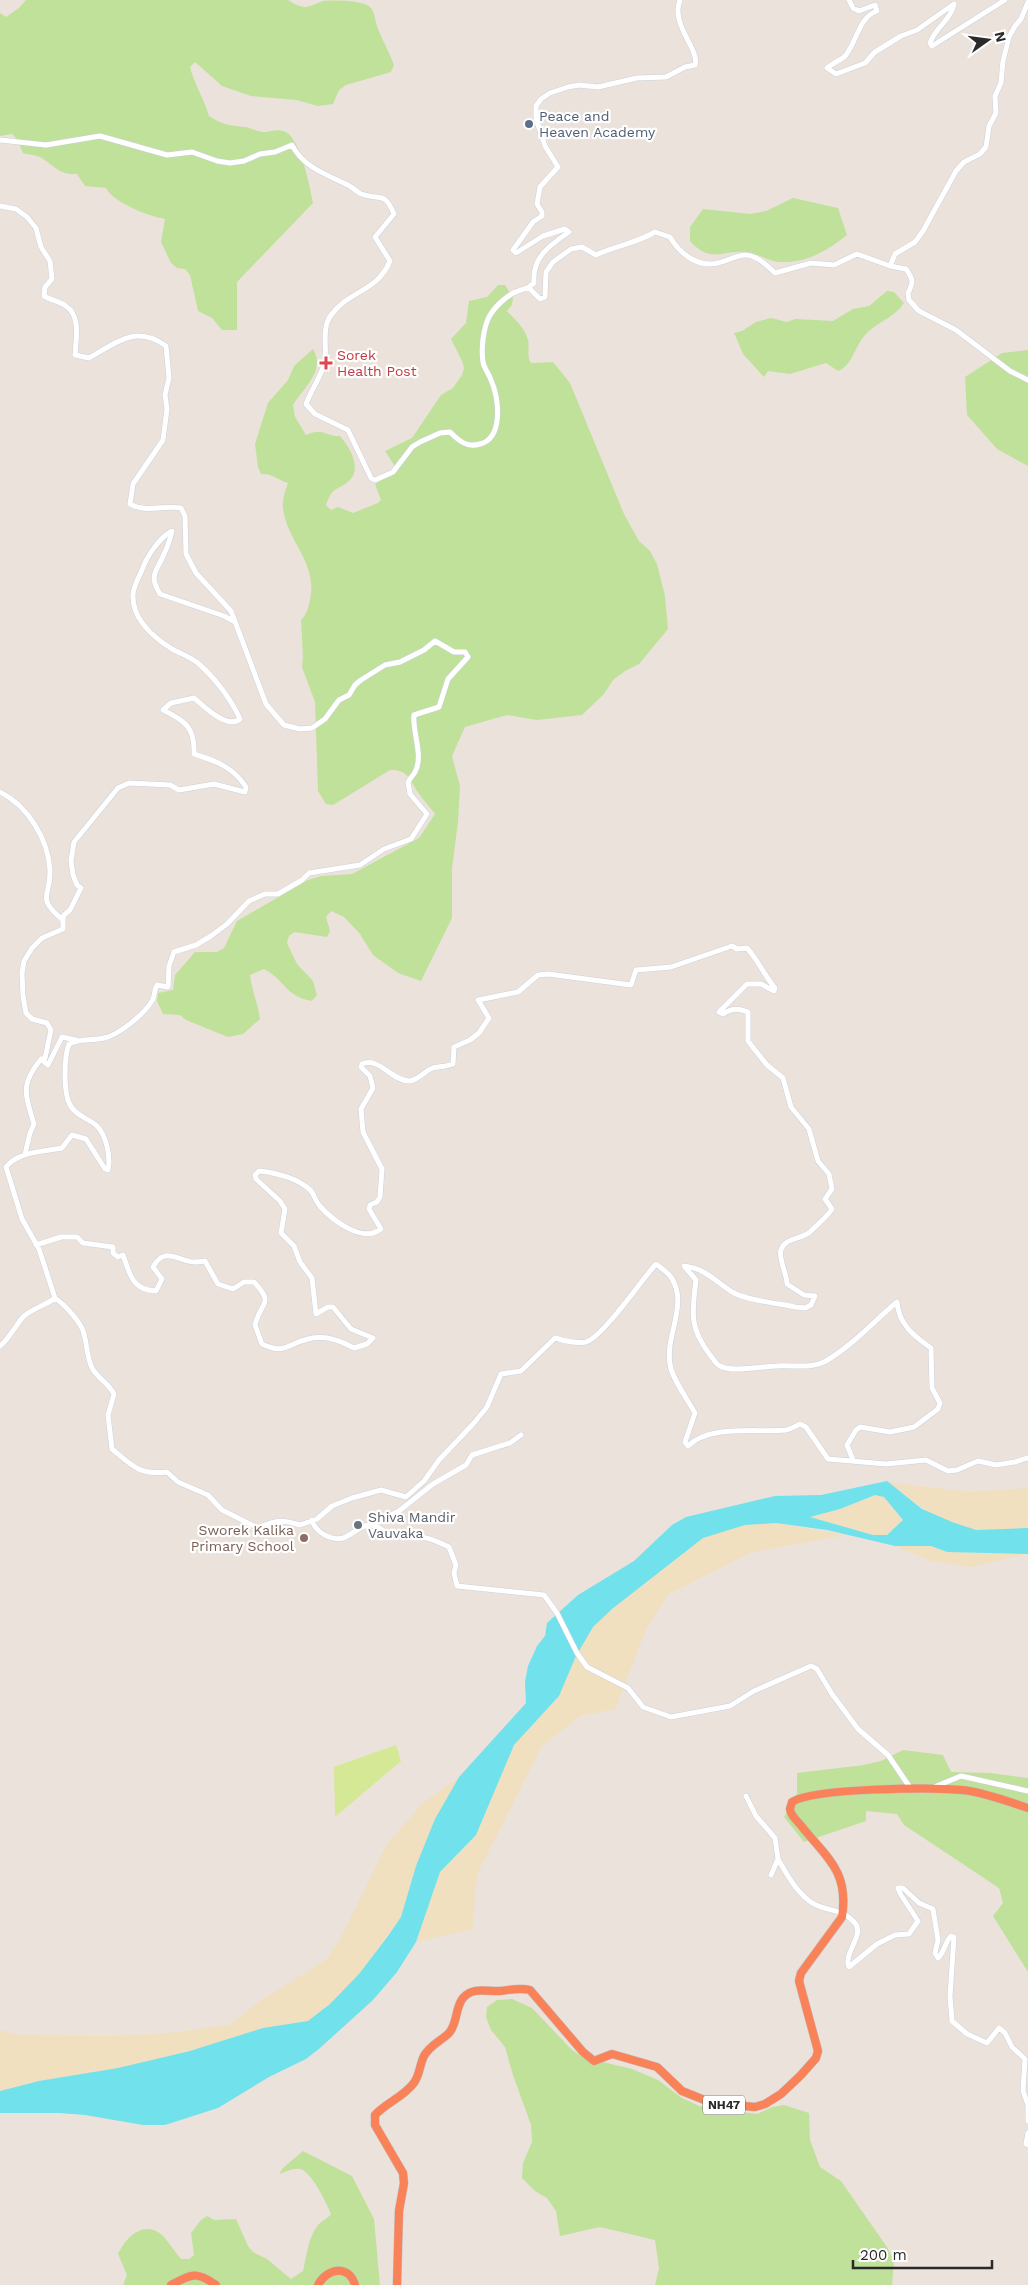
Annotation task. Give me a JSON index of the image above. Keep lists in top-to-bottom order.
{
  "streets": {
    "highway": ["NH47"]
  },
  "places": {
    "other": ["Peace and Heaven Academy", "Shiva Mandir Vauvaka", "Sworek Kalika Primary School"],
    "health": ["Sorek Health Post"]
  },
  "scale_bar": "200 m",
  "north": "right"
}
